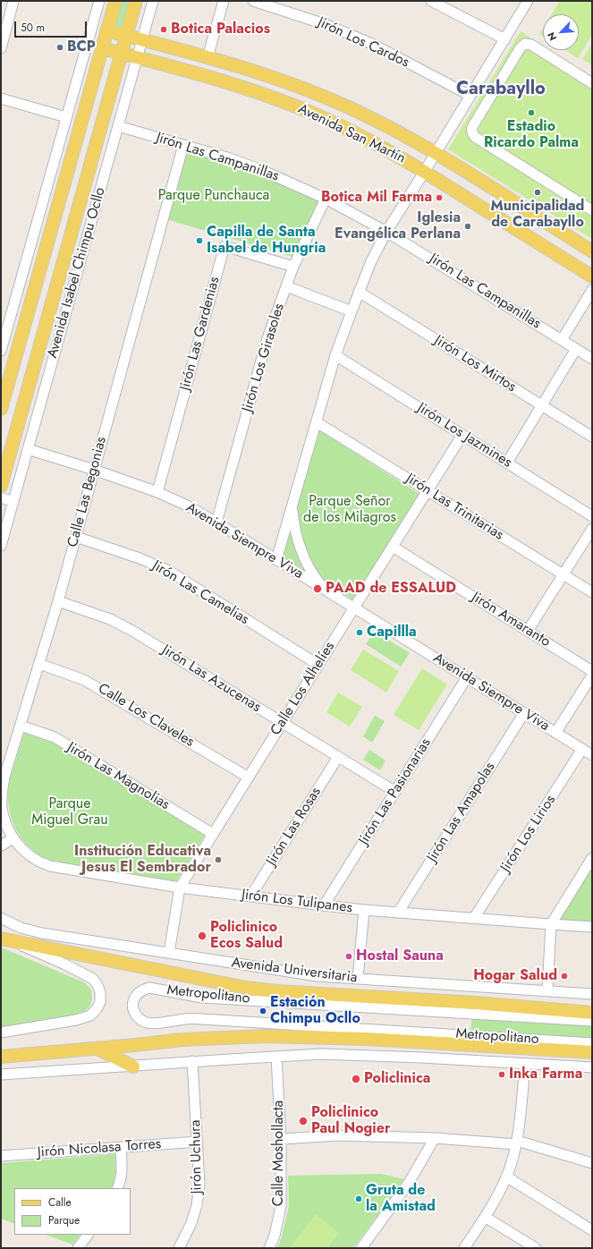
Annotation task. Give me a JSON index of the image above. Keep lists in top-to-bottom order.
{
  "streets": {
    "main road": ["Avenida San Martín", "Avenida Isabel Chimpu Ocllo", "Avenida Universitaria"],
    "street": [
      "Jirón Los Cardos",
      "Jirón Las Campanillas",
      "Jirón Las Gardenias",
      "Jirón Los Girasoles",
      "Jirón Los Mirtos",
      "Jirón Los Jazmines",
      "Calle Las Begonias",
      "Jirón Las Trinitarias",
      "Avenida Siempre Viva",
      "Jirón Las Camelias",
      "Jirón Amaranto",
      "Jirón Las Azucenas",
      "Calle Los Alhelíes",
      "Calle Los Claveles",
      "Jirón Las Magnolias",
      "Jirón Las Pasionarias",
      "Jirón Las Amapolas",
      "Jirón Las Rosas",
      "Jirón Los Lirios",
      "Jirón Los Tulipanes",
      "Metropolitano",
      "Jirón Nicolasa Torres",
      "Calle Moshollacta",
      "Jirón Uchura"
    ]
  },
  "crossings": [
    ["Avenida San Martín", "Avenida Isabel Chimpu Ocllo"],
    ["Jirón Las Campanillas", "Avenida Isabel Chimpu Ocllo"],
    ["Jirón Las Campanillas", "Jirón Los Girasoles"],
    ["Jirón Las Campanillas", "Calle Las Begonias"],
    ["Avenida Isabel Chimpu Ocllo", "Avenida Siempre Viva"],
    ["Jirón Las Gardenias", "Jirón Los Girasoles"],
    ["Jirón Las Gardenias", "Avenida Siempre Viva"],
    ["Jirón Los Girasoles", "Avenida Siempre Viva"],
    ["Jirón Los Jazmines", "Calle Los Alhelíes"],
    ["Calle Las Begonias", "Avenida Siempre Viva"],
    ["Calle Las Begonias", "Jirón Las Camelias"],
    ["Calle Las Begonias", "Jirón Las Azucenas"],
    ["Calle Las Begonias", "Calle Los Claveles"],
    ["Calle Las Begonias", "Jirón Las Magnolias"],
    ["Calle Las Begonias", "Jirón Los Tulipanes"],
    ["Jirón Las Trinitarias", "Calle Los Alhelíes"],
    ["Avenida Siempre Viva", "Calle Los Alhelíes"],
    ["Avenida Siempre Viva", "Jirón Las Pasionarias"],
    ["Avenida Siempre Viva", "Jirón Las Amapolas"],
    ["Avenida Siempre Viva", "Jirón Los Lirios"],
    ["Jirón Las Camelias", "Calle Los Alhelíes"],
    ["Jirón Amaranto", "Calle Los Alhelíes"],
    ["Jirón Las Azucenas", "Calle Los Alhelíes"],
    ["Jirón Las Azucenas", "Jirón Las Pasionarias"],
    ["Jirón Las Azucenas", "Jirón Las Rosas"],
    ["Calle Los Alhelíes", "Calle Los Claveles"],
    ["Calle Los Alhelíes", "Jirón Las Magnolias"],
    ["Calle Los Alhelíes", "Jirón Los Tulipanes"],
    ["Calle Los Alhelíes", "Avenida Universitaria"],
    ["Jirón Las Pasionarias", "Jirón Los Tulipanes"],
    ["Jirón Las Amapolas", "Jirón Los Tulipanes"],
    ["Jirón Las Rosas", "Jirón Los Tulipanes"],
    ["Jirón Los Lirios", "Jirón Los Tulipanes"],
    ["Jirón Nicolasa Torres", "Jirón Uchura"]
  ],
  "districts": ["Carabayllo"],
  "parks": ["Parque Punchauca", "Parque Señor de los Milagros", "Parque Miguel Grau"],
  "places": [
    "Botica Palacios",
    "BCP",
    "Estadio Ricardo Palma",
    "Municipalidad de Carabayllo",
    "Botica Mil Farma",
    "Iglesia Evangélica Perlana",
    "Capilla de Santa Isabel de Hungria",
    "PAAD de ESSALUD",
    "Capillla",
    "Institución Educativa Jesus El Sembrador",
    "Policlinico Ecos Salud",
    "Hostal Sauna",
    "Hogar Salud",
    "Estación Chimpu Ocllo",
    "Inka Farma",
    "Policlinica",
    "Policlinico Paul Nogier",
    "Gruta de la Amistad"
  ],
  "legend": ["Calle", "Parque"],
  "scale_bar": "50 m",
  "north": "bottom left"
}
